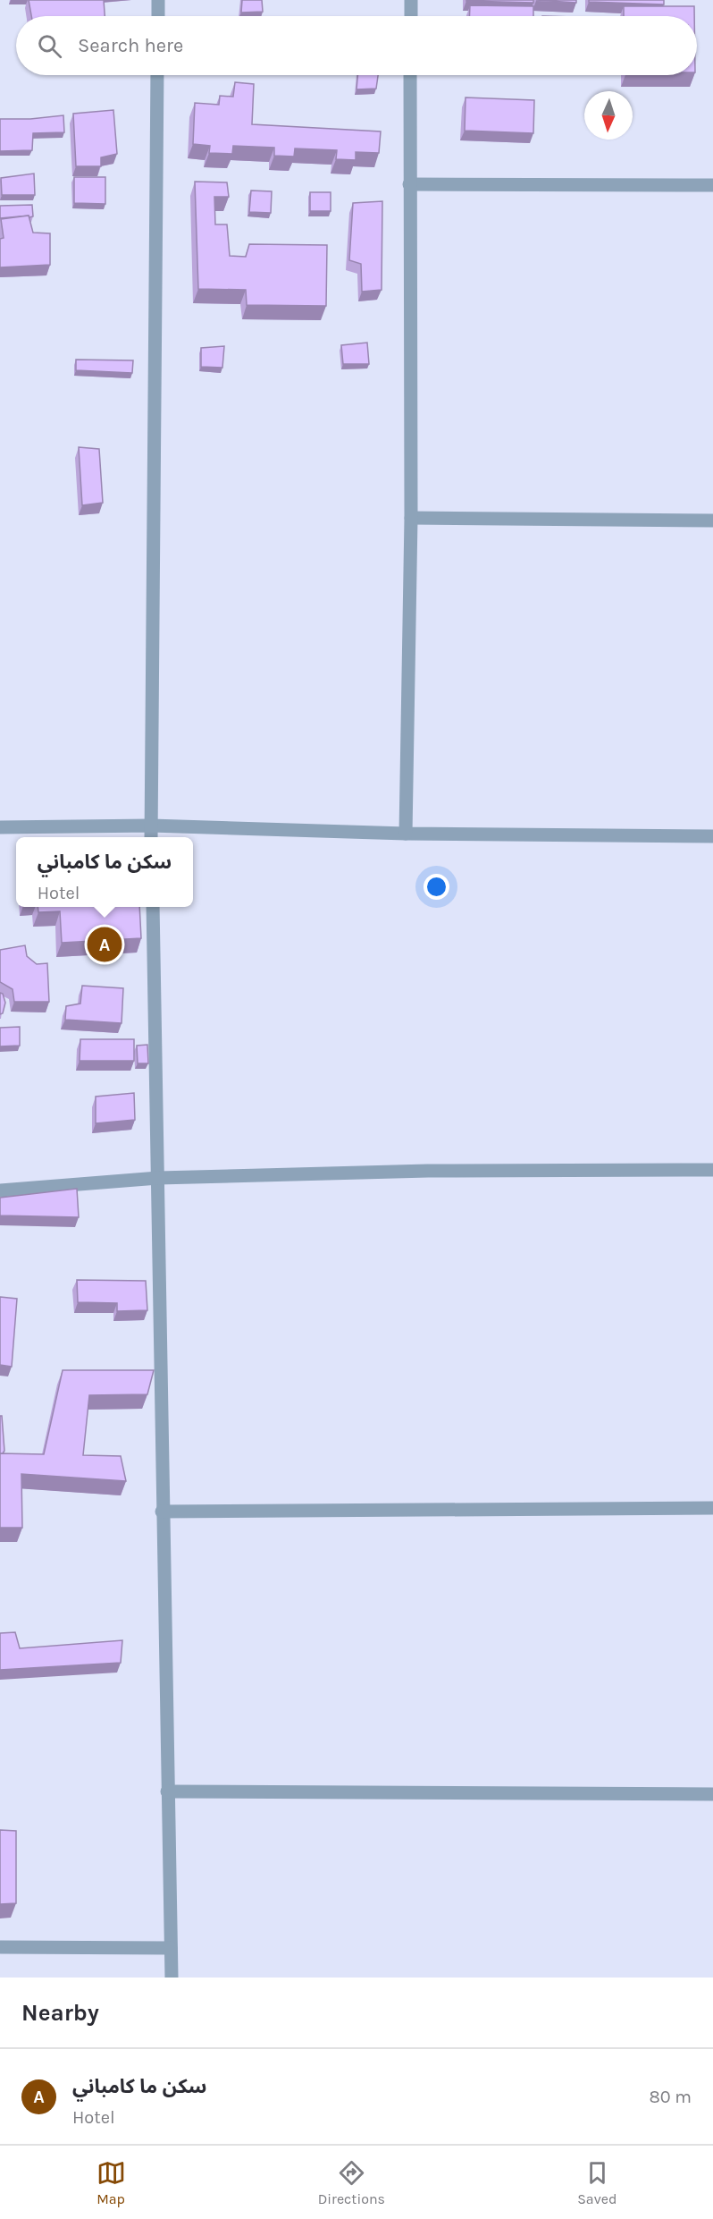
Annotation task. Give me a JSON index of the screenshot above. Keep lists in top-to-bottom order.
{
  "north": "bottom",
  "page": {
    "search": "Search here",
    "popup": ["سكن ما كامباني", "Hotel"],
    "pins": "A",
    "heading": "Nearby",
    "list": [
      {
        "mark": "A",
        "name": "سكن ما كامباني",
        "note": "Hotel",
        "value": "80 m"
      }
    ],
    "nav": ["Map", "Directions", "Saved"]
  }
}
